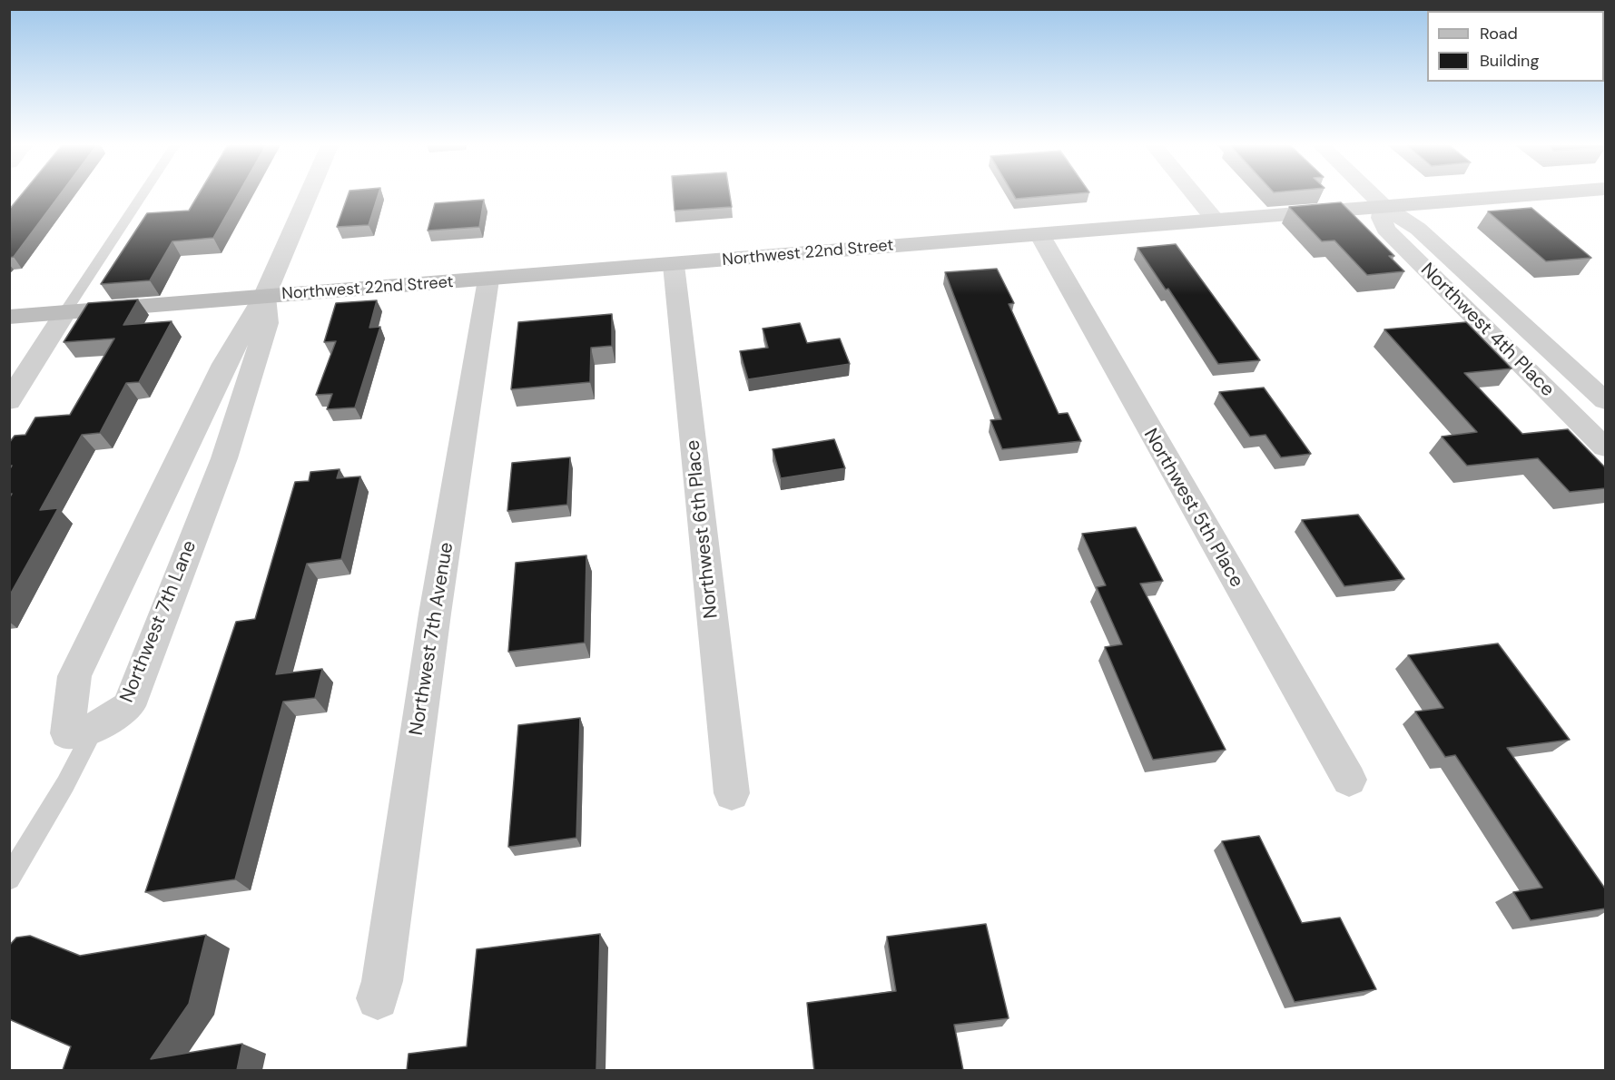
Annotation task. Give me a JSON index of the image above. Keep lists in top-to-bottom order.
{
  "streets": {
    "street": [
      "Northwest 22nd Street",
      "Northwest 4th Place",
      "Northwest 5th Place",
      "Northwest 6th Place",
      "Northwest 7th Lane",
      "Northwest 7th Avenue"
    ]
  },
  "crossings": [
    ["Northwest 22nd Street", "Northwest 4th Place"],
    ["Northwest 22nd Street", "Northwest 5th Place"],
    ["Northwest 22nd Street", "Northwest 6th Place"],
    ["Northwest 22nd Street", "Northwest 7th Lane"],
    ["Northwest 22nd Street", "Northwest 7th Avenue"]
  ],
  "legend": ["Road", "Building"]
}
